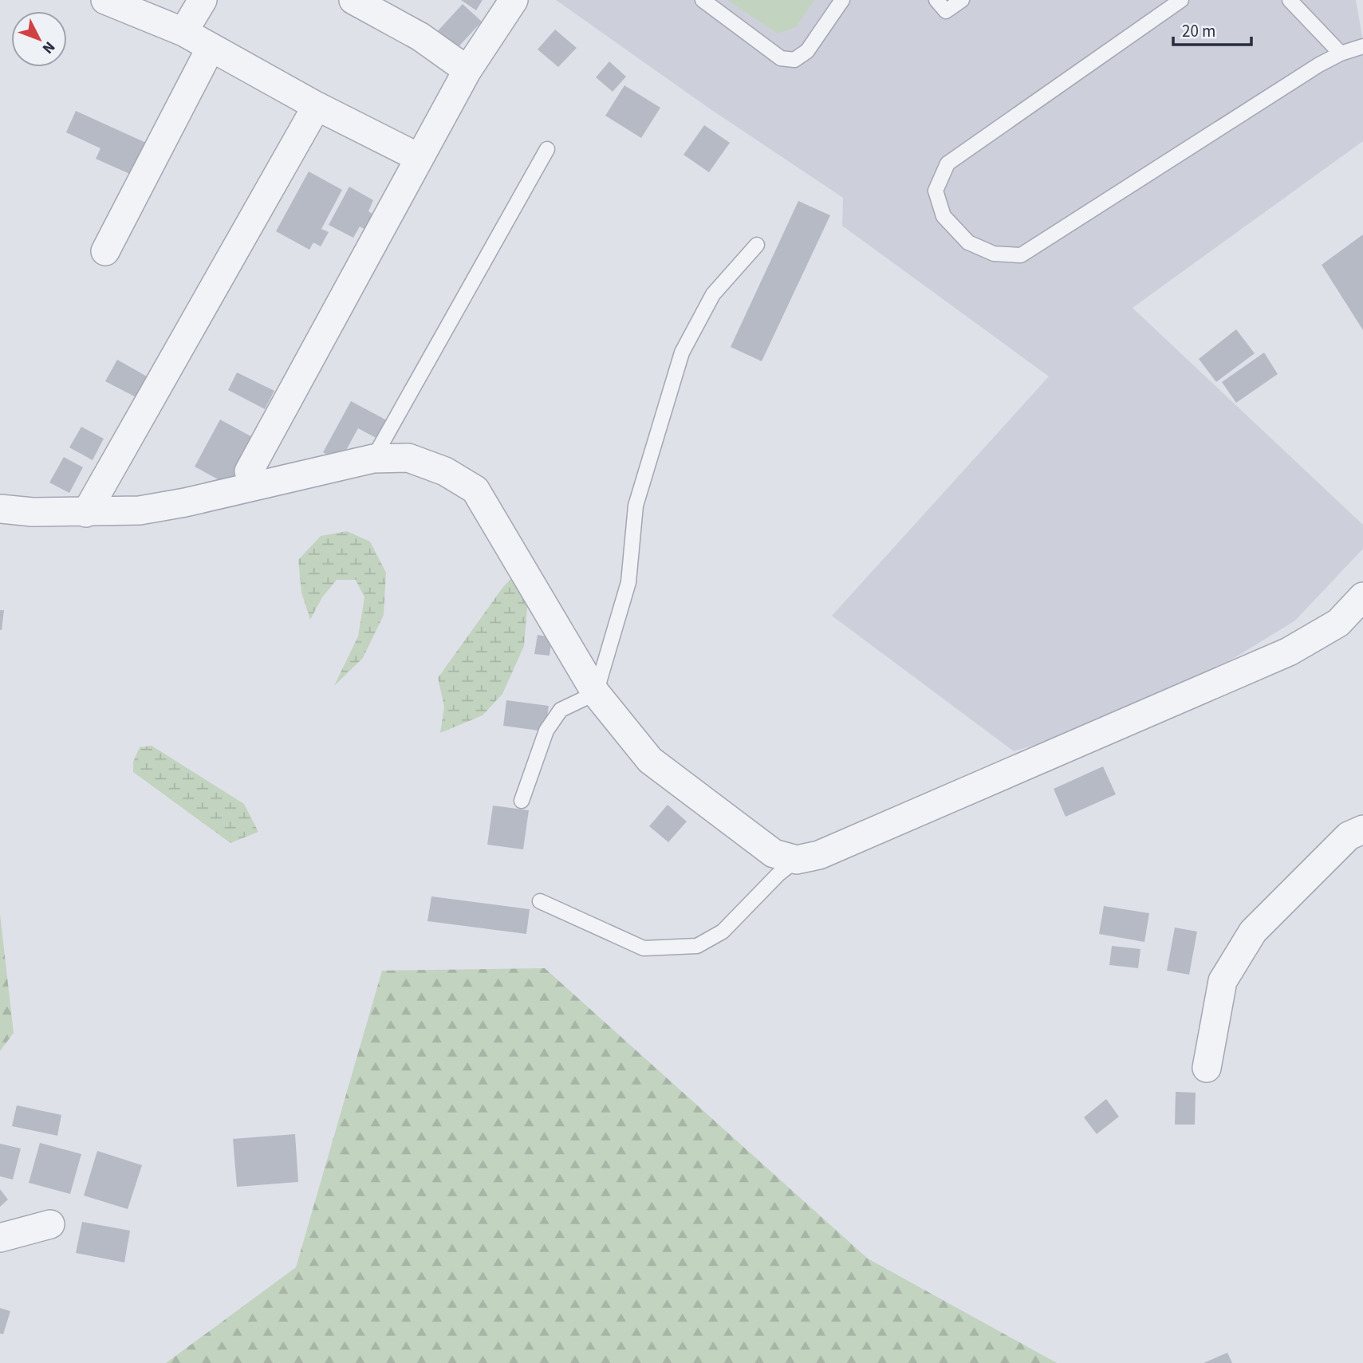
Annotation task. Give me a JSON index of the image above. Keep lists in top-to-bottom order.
{
  "scale_bar": "20 m",
  "north": "bottom right"
}
